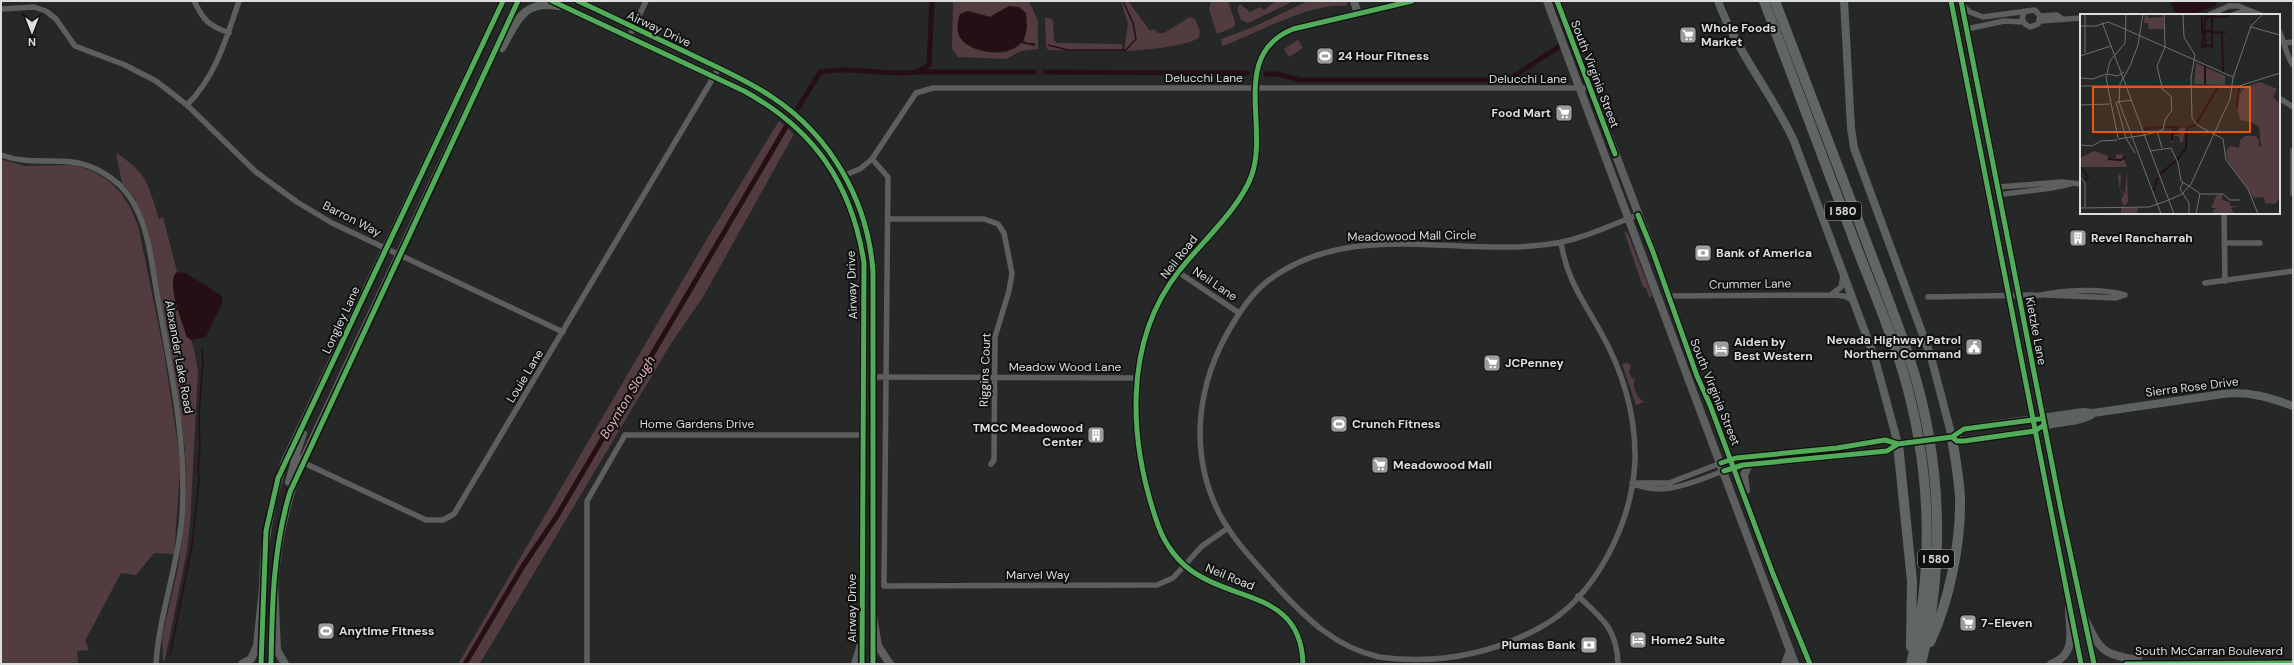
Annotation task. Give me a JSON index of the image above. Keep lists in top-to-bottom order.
{
  "streets": {
    "highway": ["I 580"],
    "main road": [
      "Airway Drive",
      "South Virginia Street",
      "Neil Road",
      "Longley Lane",
      "Kietzke Lane",
      "Sierra Rose Drive",
      "South McCarran Boulevard"
    ],
    "street": [
      "Delucchi Lane",
      "Barron Way",
      "Meadowood Mall Circle",
      "Neil Lane",
      "Crummer Lane",
      "Alexander Lake Road",
      "Meadow Wood Lane",
      "Riggins Court",
      "Louie Lane",
      "Home Gardens Drive",
      "Marvel Way"
    ]
  },
  "crossings": [
    ["Airway Drive", "Meadow Wood Lane"],
    ["Airway Drive", "Louie Lane"],
    ["Airway Drive", "Home Gardens Drive"],
    ["South Virginia Street", "Delucchi Lane"],
    ["South Virginia Street", "Meadowood Mall Circle"],
    ["South Virginia Street", "Crummer Lane"],
    ["Delucchi Lane", "Neil Road"],
    ["Barron Way", "Longley Lane"],
    ["Barron Way", "Louie Lane"],
    ["Meadowood Mall Circle", "Neil Lane"],
    ["Meadowood Mall Circle", "Marvel Way"],
    ["Neil Road", "Neil Lane"],
    ["Neil Road", "Meadow Wood Lane"],
    ["Neil Road", "Marvel Way"],
    ["Longley Lane", "Louie Lane"],
    ["Kietzke Lane", "Sierra Rose Drive"],
    ["Meadow Wood Lane", "Riggins Court"],
    ["Meadow Wood Lane", "Marvel Way"]
  ],
  "water": ["Boynton Slough"],
  "places": {
    "supermarket": [
      "Whole Foods Market",
      "Food Mart",
      "JCPenney",
      "Meadowood Mall",
      "7-Eleven"
    ],
    "sports": ["24 Hour Fitness", "Crunch Fitness", "Anytime Fitness"],
    "building": ["Revel Rancharrah", "TMCC Meadowood Center"],
    "bank": ["Bank of America", "Plumas Bank"],
    "public building": ["Nevada Highway Patrol Northern Command"],
    "hotel": ["Aiden by Best Western", "Home2 Suite"]
  },
  "north": "bottom"
}
